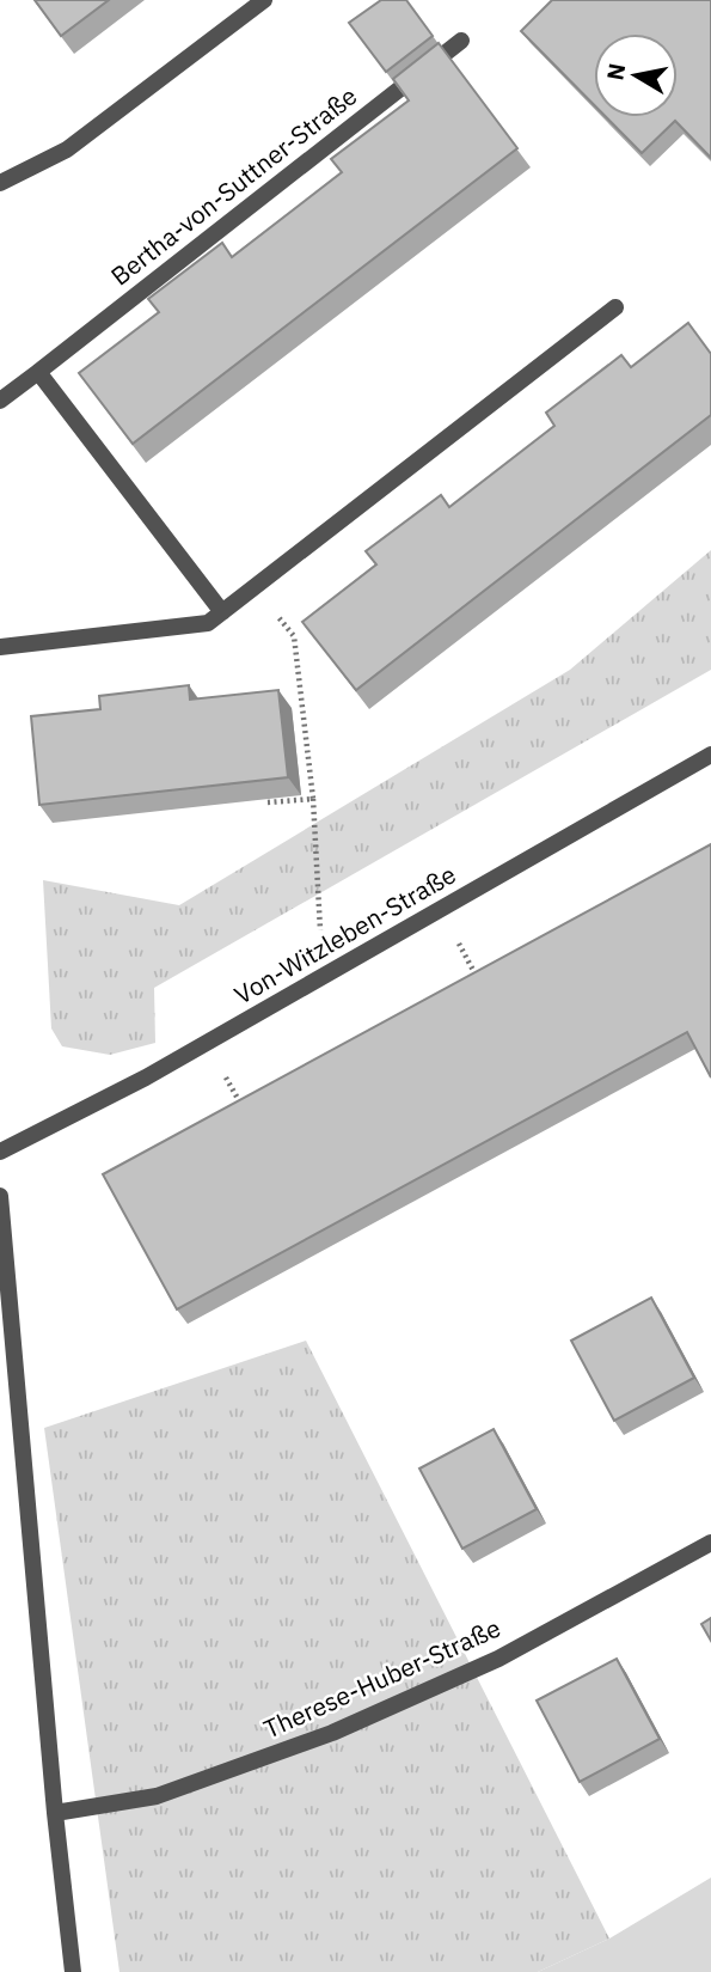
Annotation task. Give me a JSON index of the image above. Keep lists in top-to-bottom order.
{
  "streets": {
    "street": ["Bertha-von-Suttner-Straße", "Von-Witzleben-Straße", "Therese-Huber-Straße"]
  },
  "north": "left"
}
